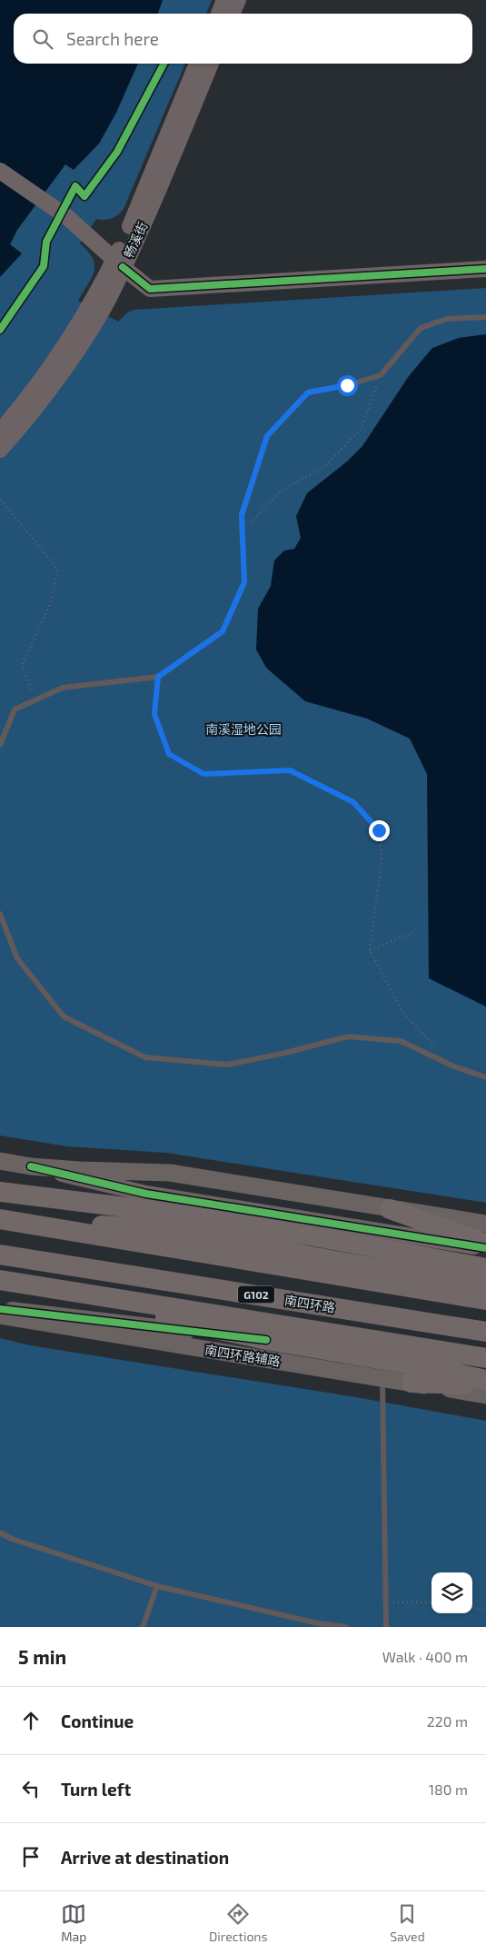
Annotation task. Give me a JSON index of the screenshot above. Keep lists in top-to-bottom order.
{
  "streets": {
    "highway": ["G102", "南四环路"],
    "main road": ["畅溪街", "南四环路辅路"]
  },
  "parks": ["南溪湿地公园"],
  "page": {
    "search": "Search here",
    "heading": ["5 min", "Walk · 400 m"],
    "list": [
      ["Continue", "220 m"],
      ["Turn left", "180 m"],
      "Arrive at destination"
    ],
    "nav": ["Map", "Directions", "Saved"]
  }
}
